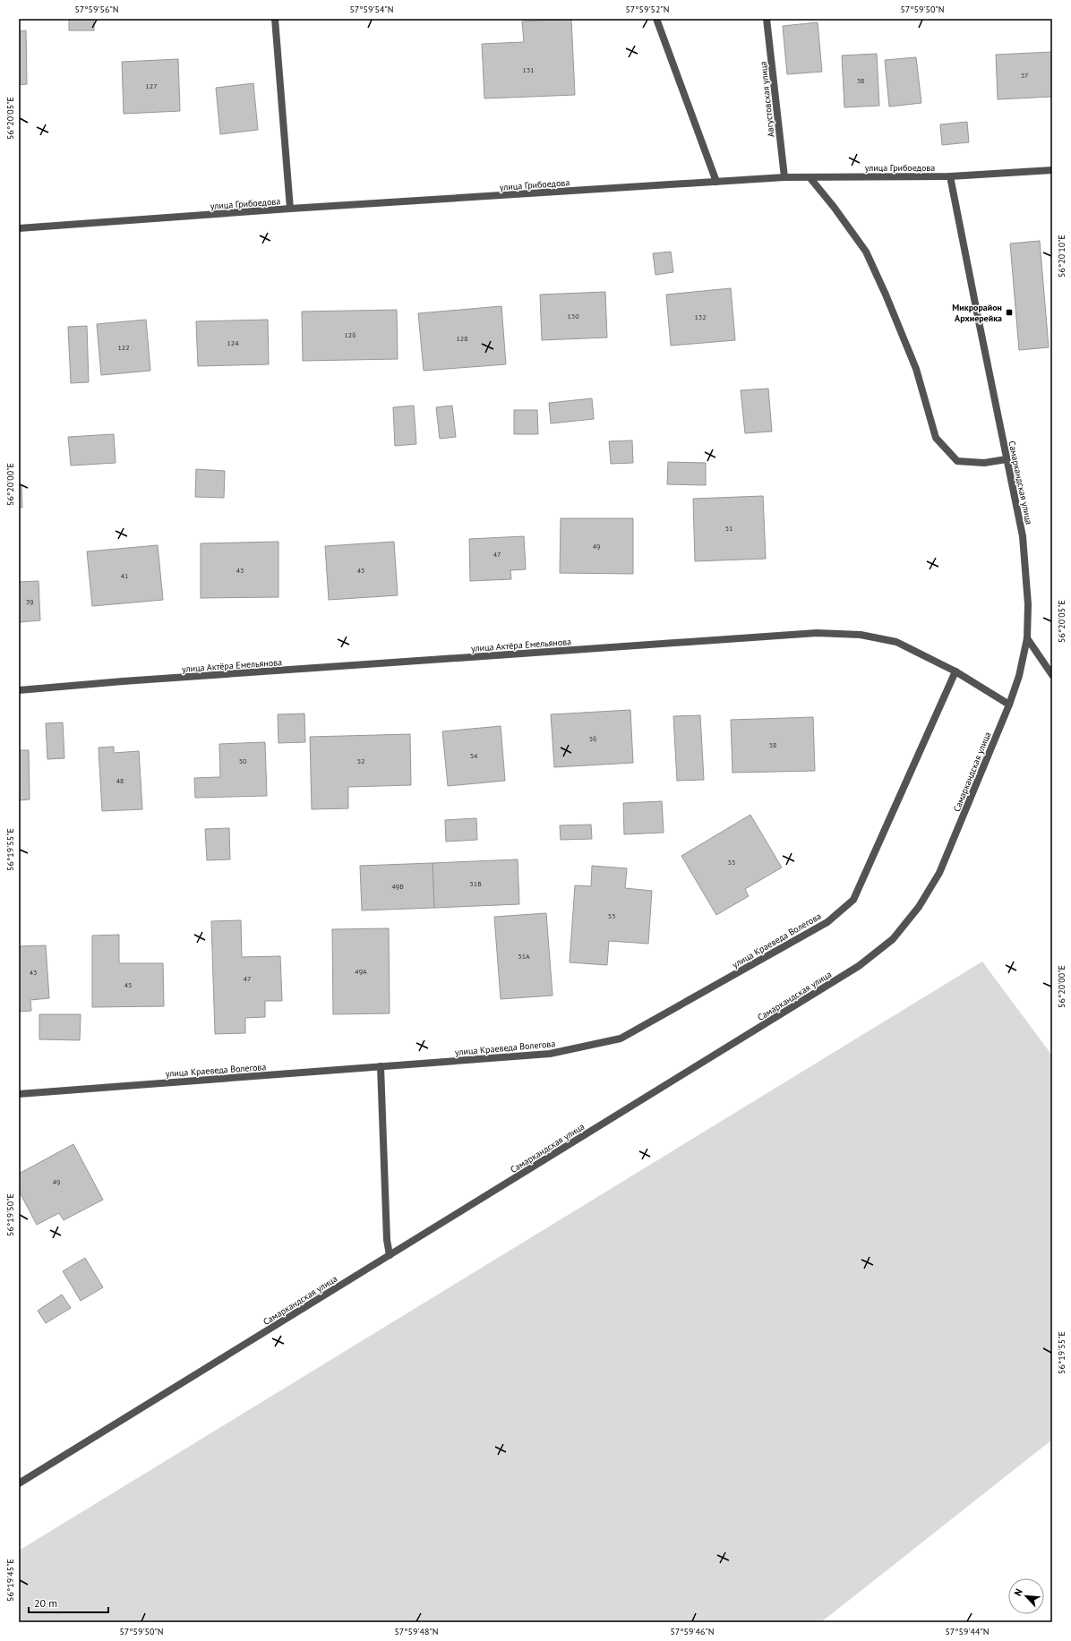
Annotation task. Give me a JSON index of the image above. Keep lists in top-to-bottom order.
{
  "streets": {
    "street": [
      "Августовская улица",
      "улица Грибоедова",
      "Самаркандская улица",
      "улица Актёра Емельянова",
      "улица Краеведа Волегова"
    ]
  },
  "crossings": [
    ["Августовская улица", "улица Грибоедова"],
    ["улица Грибоедова", "Самаркандская улица"],
    ["Самаркандская улица", "улица Актёра Емельянова"],
    ["улица Актёра Емельянова", "улица Краеведа Волегова"]
  ],
  "places": {
    "transit": ["Микрорайон Архиерейка"]
  },
  "house_numbers": [
    "131",
    "37",
    "38",
    "127",
    "130",
    "132",
    "126",
    "128",
    "124",
    "122",
    "51",
    "49",
    "47",
    "43",
    "45",
    "41",
    "39",
    "56",
    "58",
    "54",
    "50",
    "52",
    "48",
    "55",
    "51Б",
    "49Б",
    "53",
    "51А",
    "49А",
    "43",
    "47",
    "45",
    "49"
  ],
  "scale_bar": "20 m",
  "north": "top left",
  "coordinates": [
    "57°59'56\"N",
    "57°59'54\"N",
    "57°59'52\"N",
    "57°59'50\"N",
    "56°20'05\"E",
    "56°20'10\"E",
    "56°20'00\"E",
    "56°19'55\"E",
    "56°19'50\"E",
    "56°19'45\"E",
    "57°59'48\"N",
    "57°59'46\"N",
    "57°59'44\"N"
  ]
}
